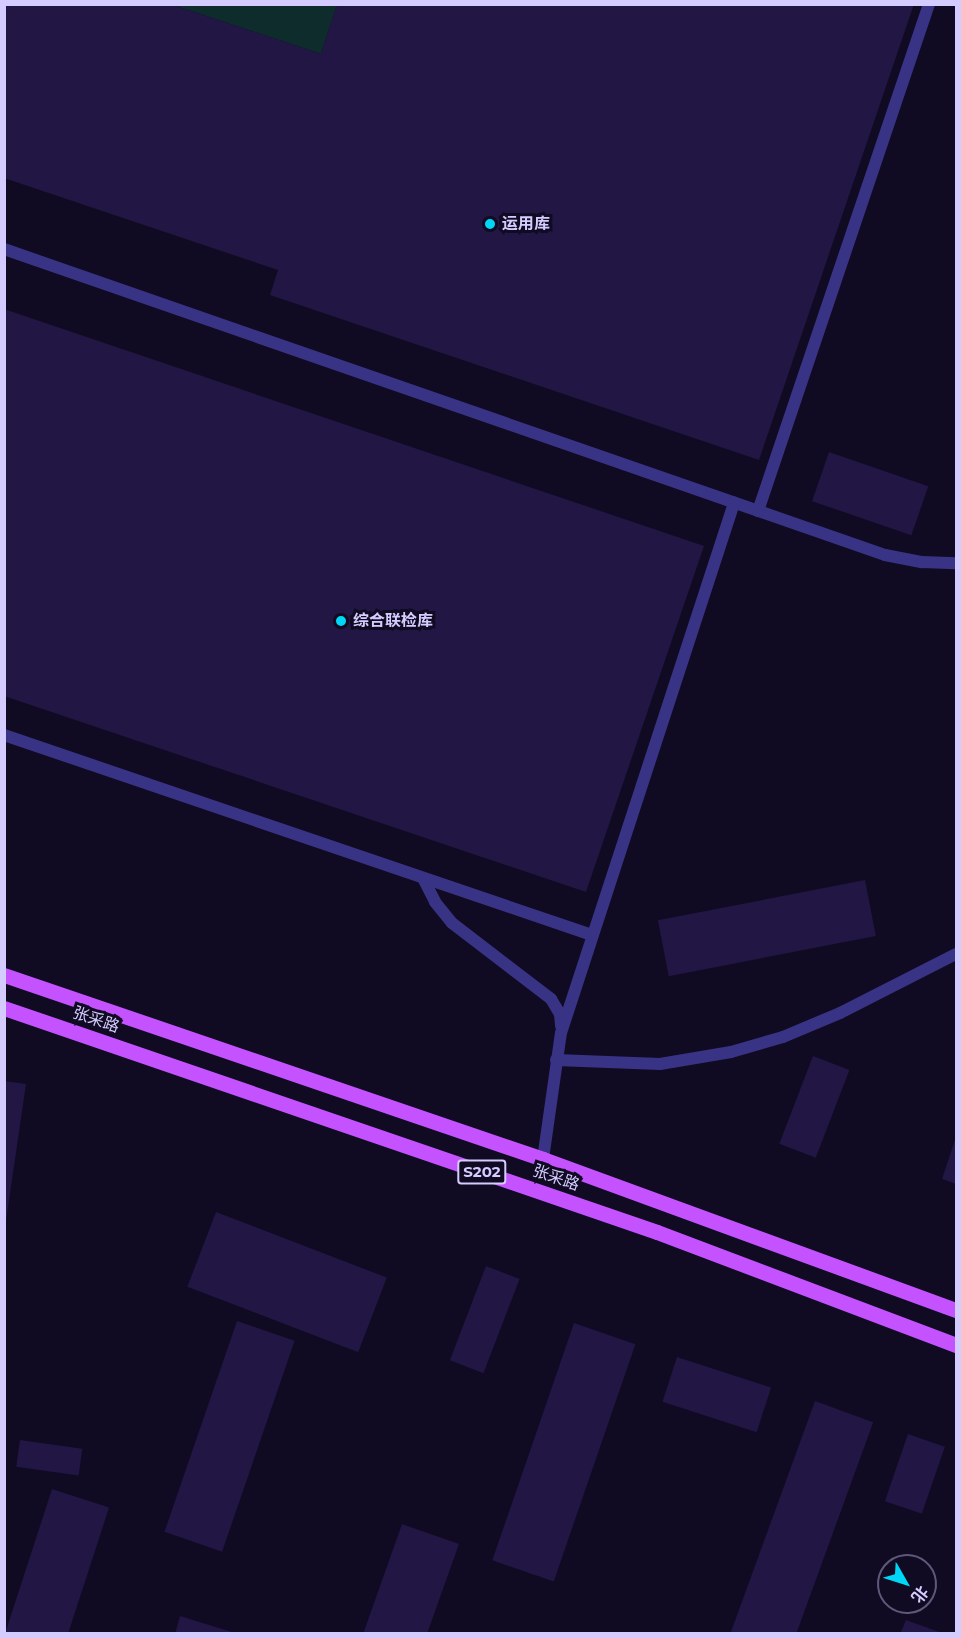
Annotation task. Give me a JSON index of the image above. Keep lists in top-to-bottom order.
{
  "streets": {
    "main road": ["张采路", "S202"]
  },
  "places": ["运用库", "综合联检库"],
  "north": "bottom right"
}
